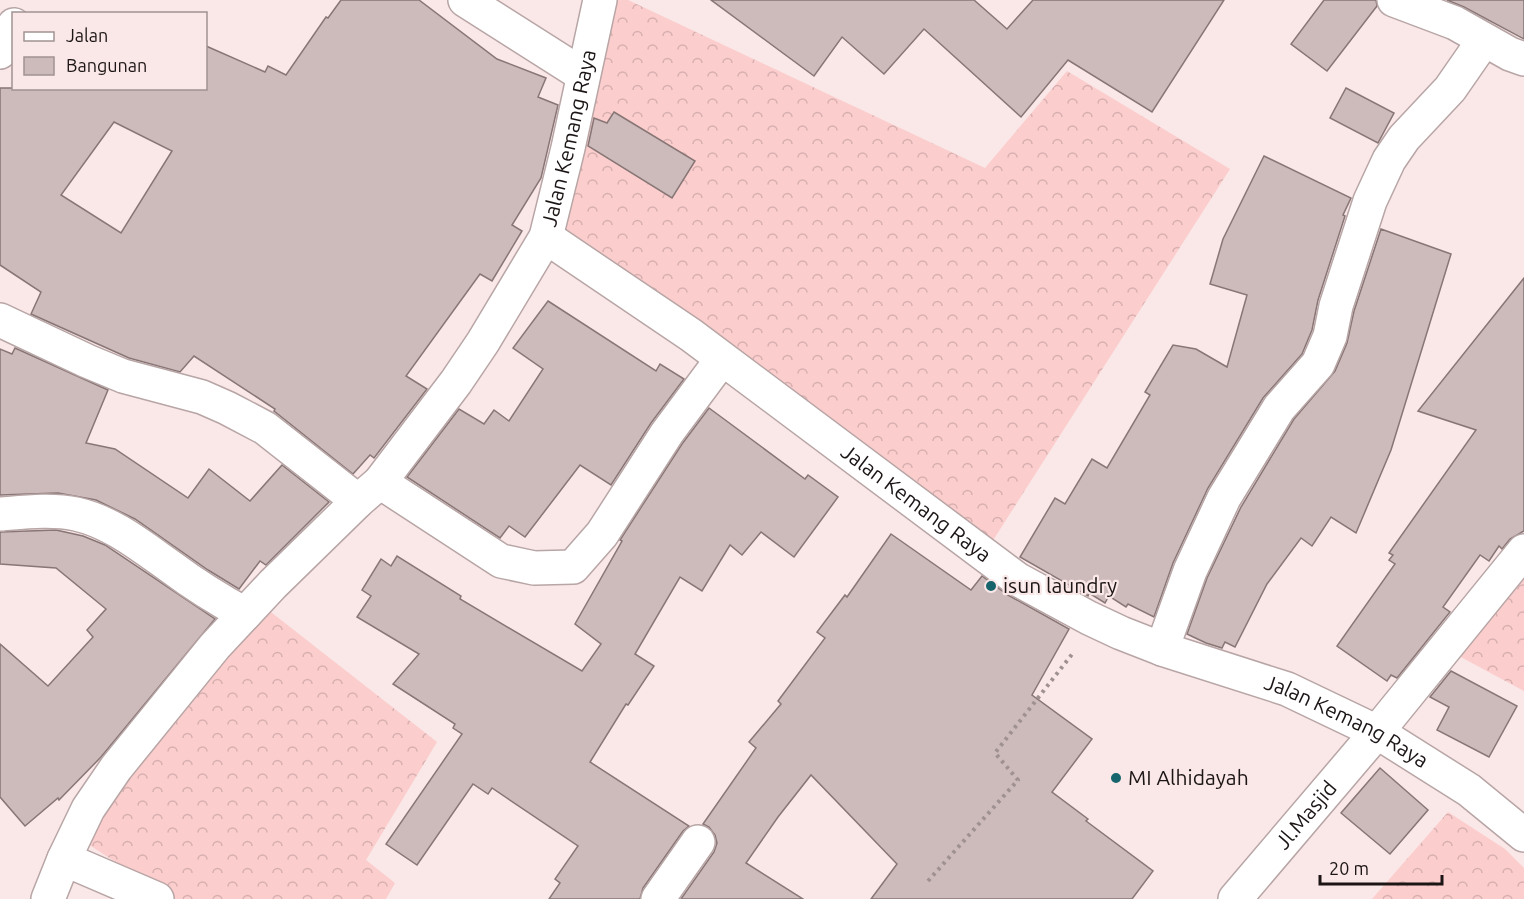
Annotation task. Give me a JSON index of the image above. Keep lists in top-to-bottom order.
{
  "streets": {
    "street": ["Jalan Kemang Raya", "Jl.Masjid"]
  },
  "crossings": [
    ["Jalan Kemang Raya", "Jl.Masjid"]
  ],
  "places": ["isun laundry", "MI Alhidayah"],
  "legend": ["Jalan", "Bangunan"],
  "scale_bar": "20 m"
}
